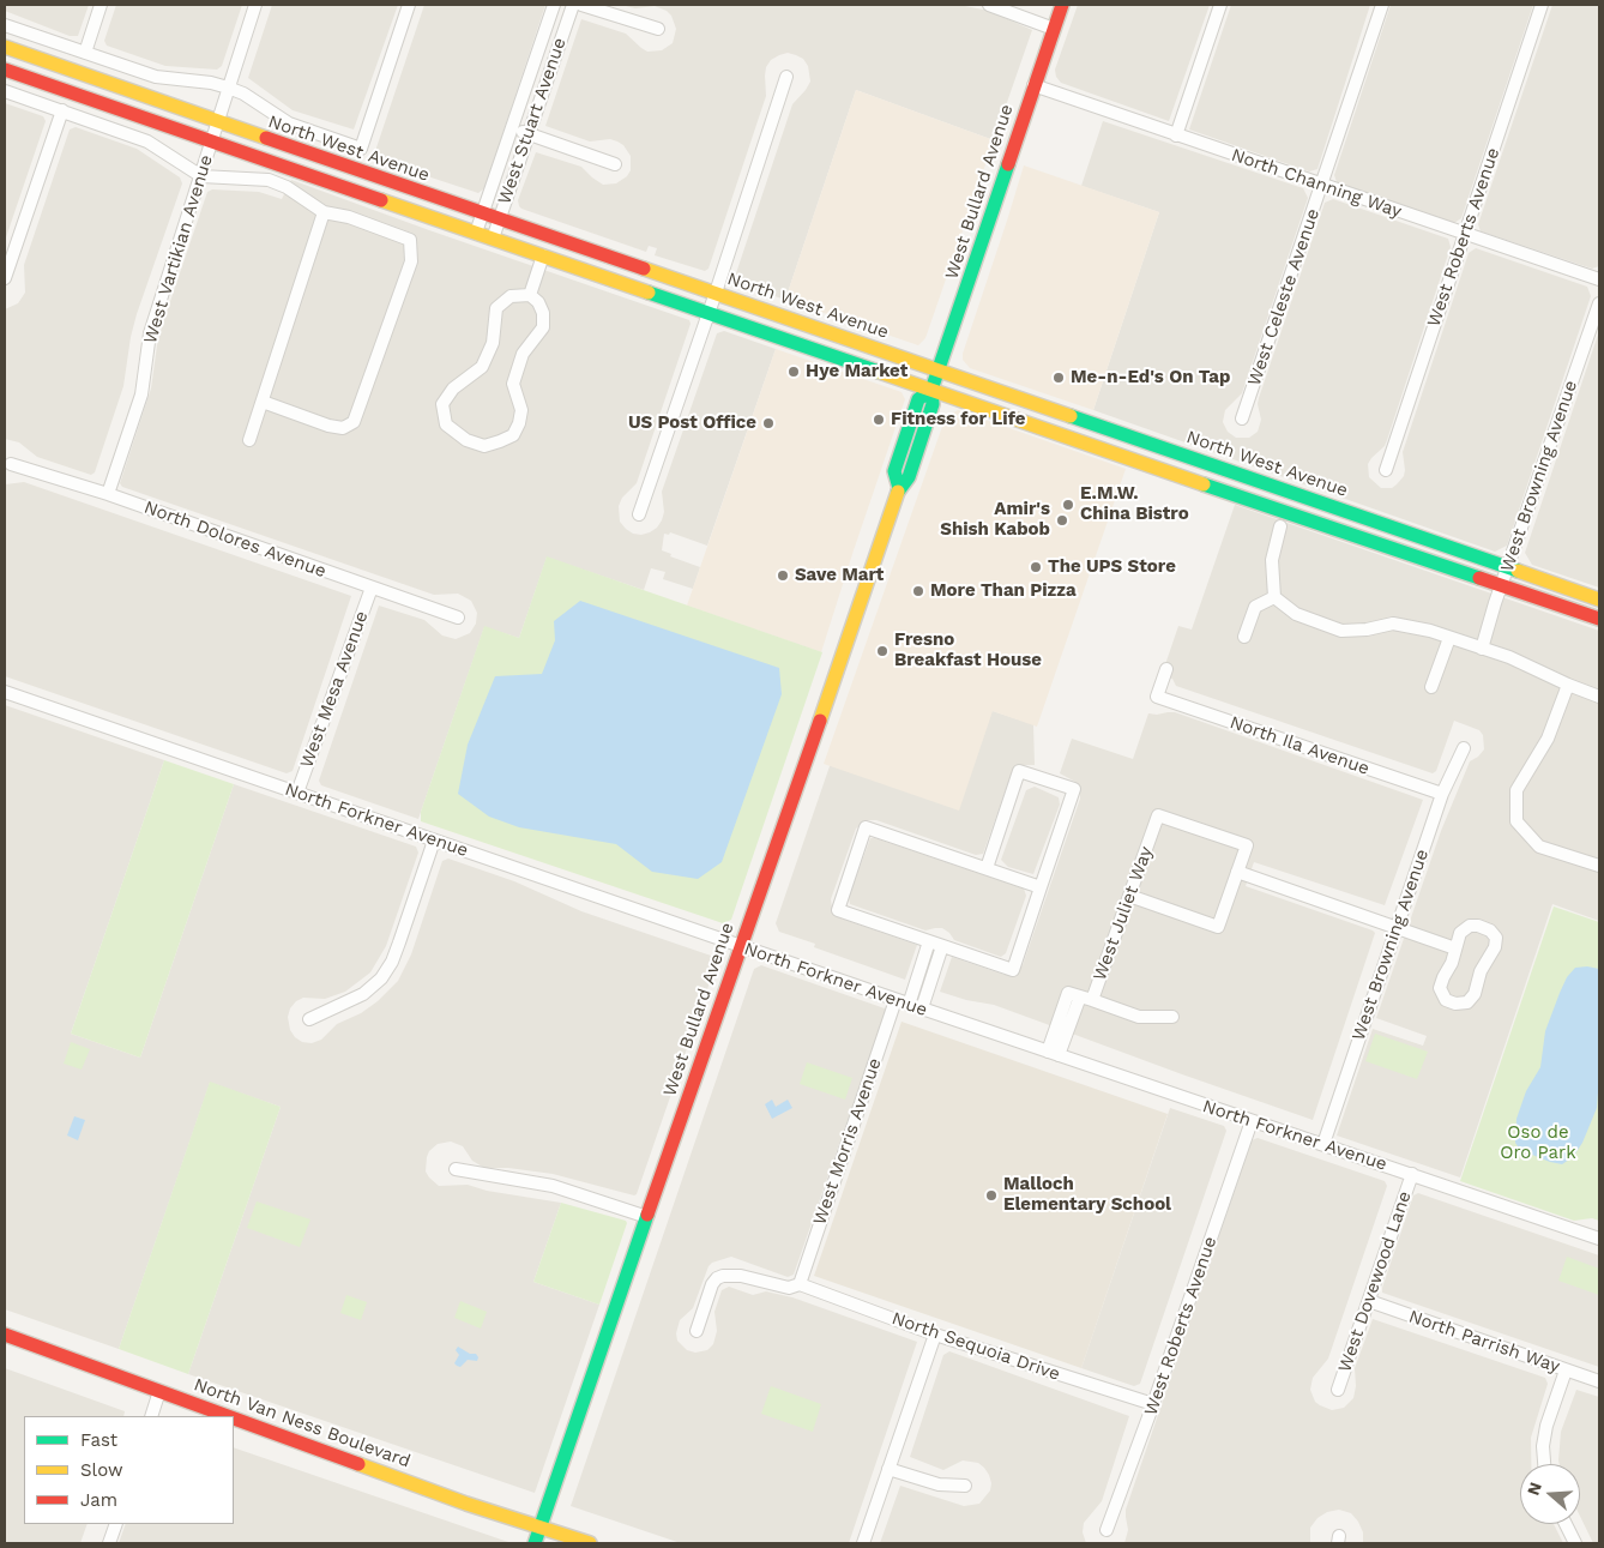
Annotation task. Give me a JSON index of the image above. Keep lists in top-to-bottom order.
{
  "streets": {
    "main road": ["North West Avenue", "West Bullard Avenue", "North Van Ness Boulevard"],
    "street": [
      "West Stuart Avenue",
      "North Channing Way",
      "West Roberts Avenue",
      "West Vartikian Avenue",
      "West Celeste Avenue",
      "West Browning Avenue",
      "North Dolores Avenue",
      "West Mesa Avenue",
      "North Ila Avenue",
      "North Forkner Avenue",
      "West Juliet Way",
      "West Morris Avenue",
      "West Dovewood Lane",
      "North Parrish Way",
      "North Sequoia Drive"
    ]
  },
  "crossings": [
    ["West Stuart Avenue", "North West Avenue"],
    ["North West Avenue", "West Bullard Avenue"],
    ["North West Avenue", "West Vartikian Avenue"],
    ["North West Avenue", "West Browning Avenue"],
    ["North Channing Way", "West Bullard Avenue"],
    ["North Channing Way", "West Roberts Avenue"],
    ["North Channing Way", "West Celeste Avenue"],
    ["West Bullard Avenue", "North Forkner Avenue"],
    ["West Bullard Avenue", "North Van Ness Boulevard"],
    ["West Roberts Avenue", "North Forkner Avenue"],
    ["West Roberts Avenue", "North Sequoia Drive"],
    ["West Vartikian Avenue", "North Dolores Avenue"],
    ["West Browning Avenue", "North Ila Avenue"],
    ["West Browning Avenue", "North Forkner Avenue"],
    ["North Dolores Avenue", "West Mesa Avenue"],
    ["West Mesa Avenue", "North Forkner Avenue"],
    ["North Forkner Avenue", "West Juliet Way"],
    ["North Forkner Avenue", "West Morris Avenue"],
    ["North Forkner Avenue", "West Dovewood Lane"],
    ["West Morris Avenue", "North Sequoia Drive"],
    ["West Dovewood Lane", "North Parrish Way"]
  ],
  "parks": ["Oso de Oro Park"],
  "places": [
    "Hye Market",
    "Me-n-Ed's On Tap",
    "Fitness for Life",
    "US Post Office",
    "E.M.W. China Bistro",
    "Amir's Shish Kabob",
    "The UPS Store",
    "Save Mart",
    "More Than Pizza",
    "Fresno Breakfast House",
    "Malloch Elementary School"
  ],
  "legend": ["Fast", "Slow", "Jam"],
  "north": "left"
}
